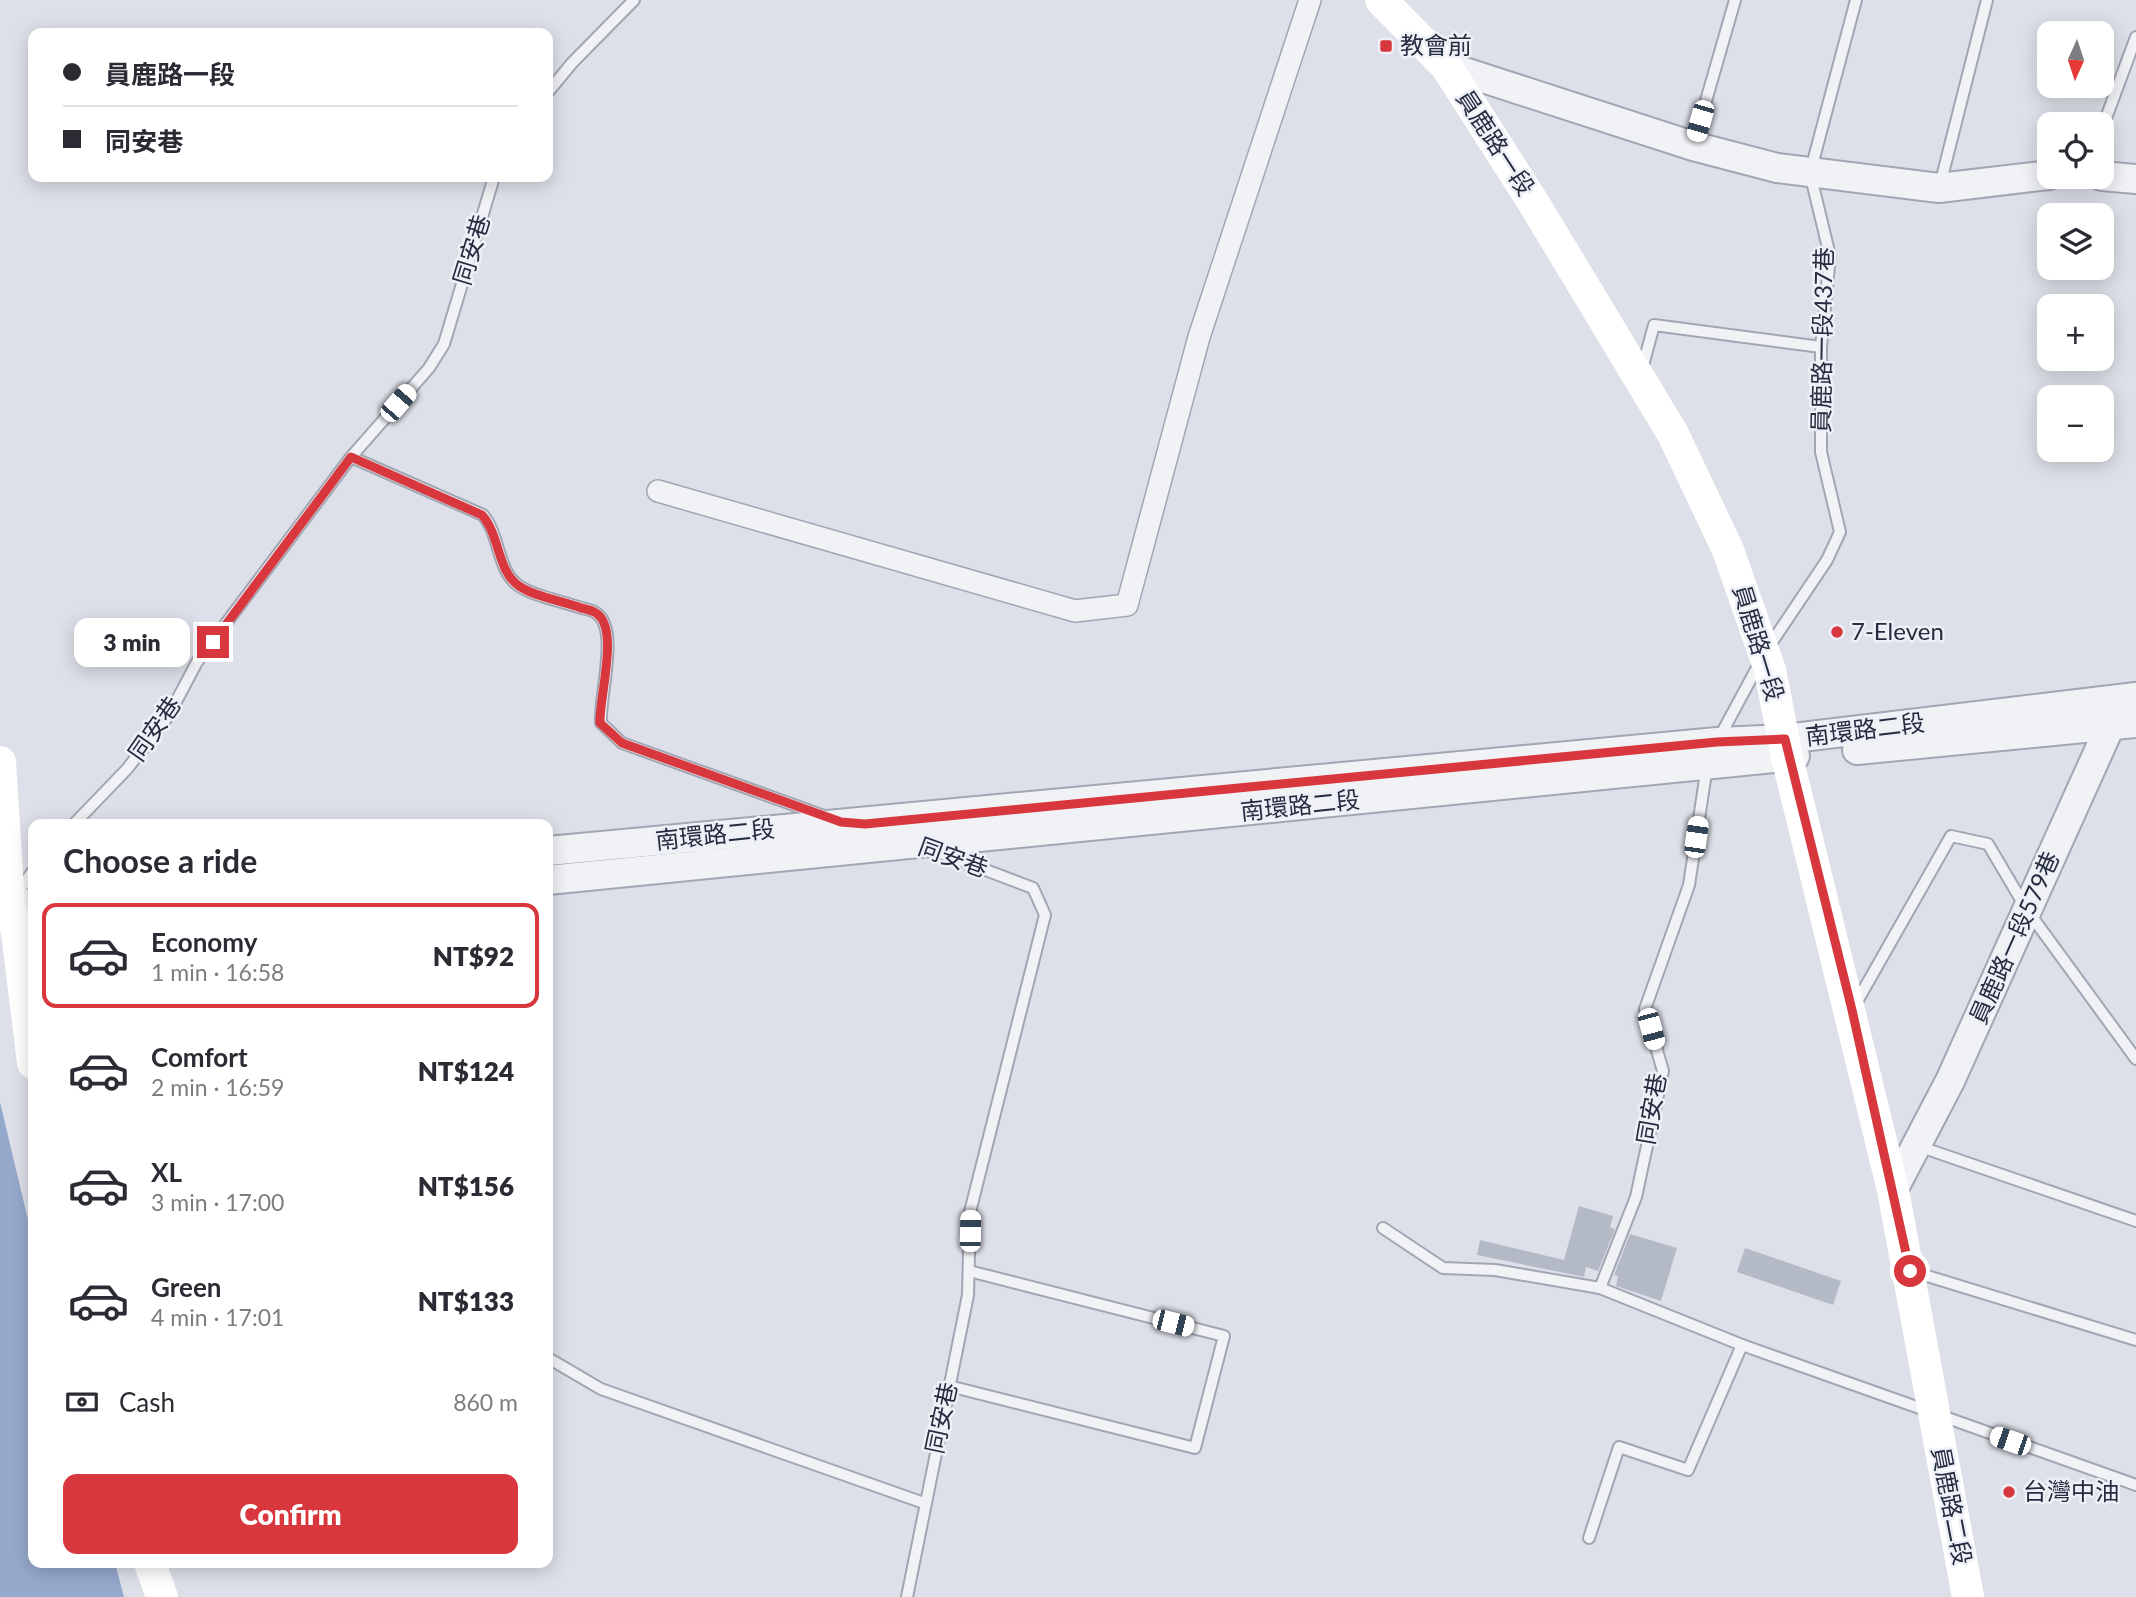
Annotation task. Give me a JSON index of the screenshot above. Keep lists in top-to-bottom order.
{
  "streets": {
    "main road": ["員鹿路一段", "員鹿路二段"],
    "street": ["南環路二段", "員鹿路一段579巷"],
    "lane": ["同安巷", "員鹿路一段437巷"]
  },
  "crossings": [
    ["員鹿路一段", "員鹿路一段437巷"],
    ["員鹿路一段", "南環路二段"],
    ["員鹿路一段", "員鹿路一段579巷"],
    ["員鹿路一段", "員鹿路二段"],
    ["同安巷", "員鹿路一段437巷"],
    ["同安巷", "南環路二段"],
    ["員鹿路一段437巷", "南環路二段"],
    ["南環路二段", "員鹿路一段579巷"]
  ],
  "places": {
    "transit": ["教會前"],
    "other": ["7-Eleven", "台灣中油"]
  },
  "north": "bottom",
  "page": {
    "map_buttons": ["+", "−"],
    "banner": ["員鹿路一段", "同安巷"],
    "bubble": "3 min",
    "heading": "Choose a ride",
    "list": [
      {
        "name": "Economy",
        "note": "1 min · 16:58",
        "value": "NT$92"
      },
      {
        "name": "Comfort",
        "note": "2 min · 16:59",
        "value": "NT$124"
      },
      {
        "name": "XL",
        "note": "3 min · 17:00",
        "value": "NT$156"
      },
      {
        "name": "Green",
        "note": "4 min · 17:01",
        "value": "NT$133"
      }
    ],
    "pay": ["Cash", "860 m"],
    "buttons": "Confirm"
  }
}
